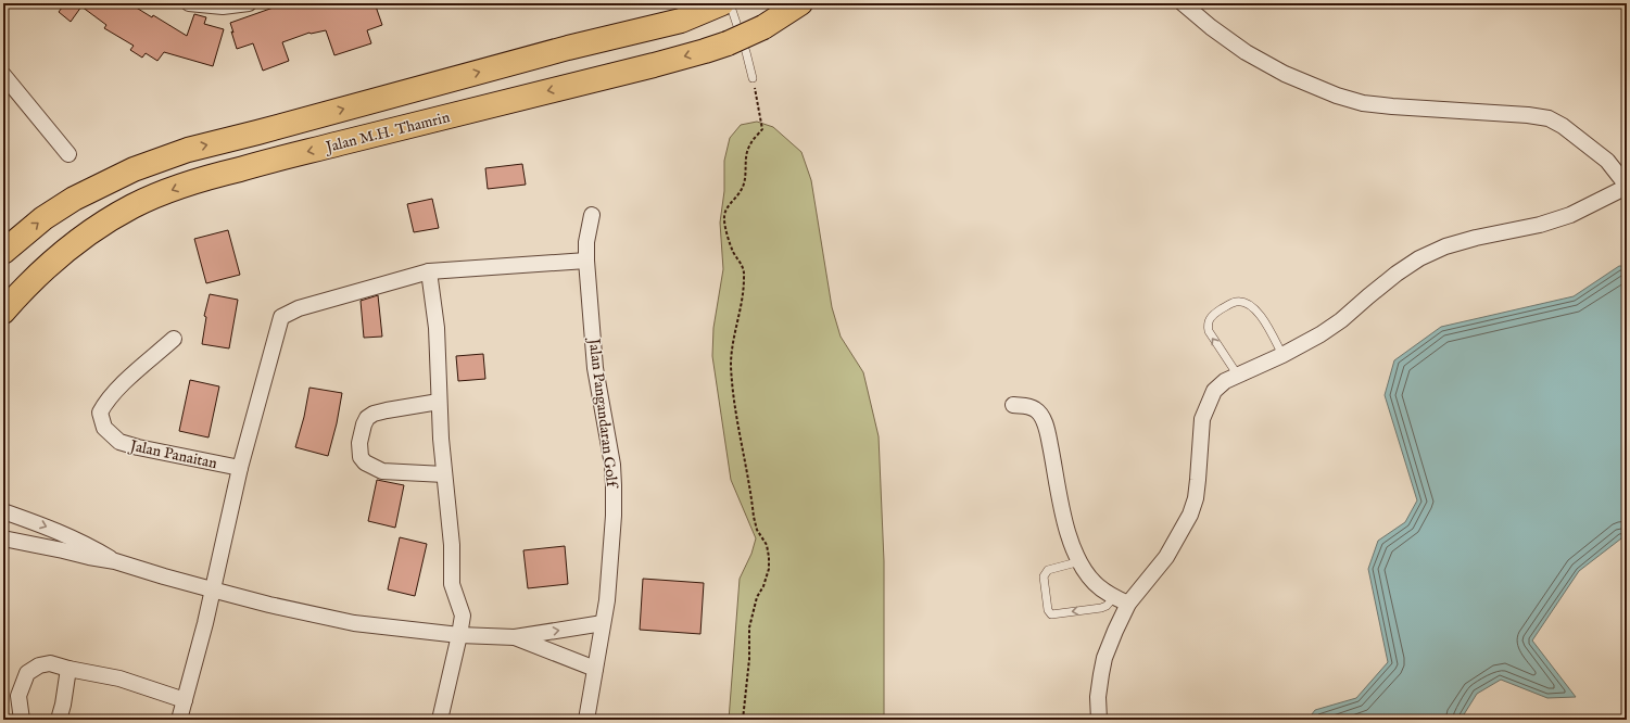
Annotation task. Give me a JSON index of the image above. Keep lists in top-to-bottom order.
{
  "streets": {
    "main road": ["Jalan M.H. Thamrin"],
    "street": ["Jalan Pangandaran Golf", "Jalan Panaitan"]
  }
}
